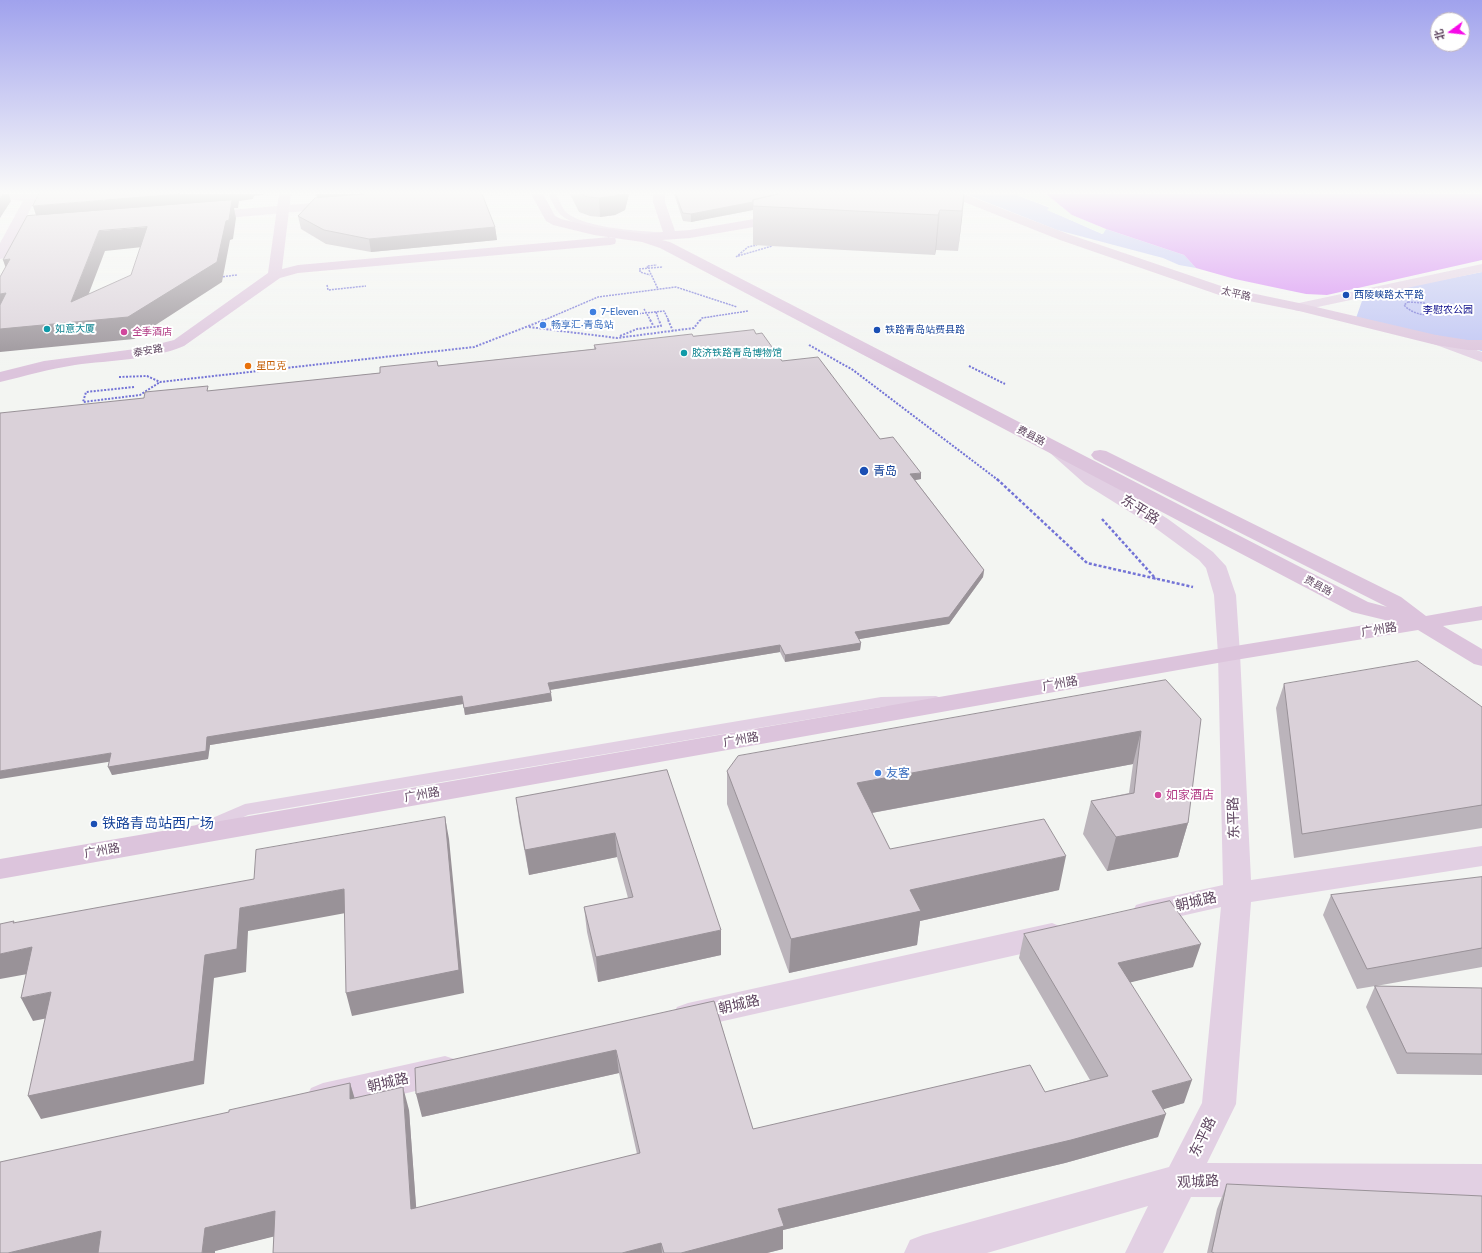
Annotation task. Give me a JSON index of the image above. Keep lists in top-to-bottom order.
{
  "streets": {
    "main road": [
      "太平路",
      "泰安路",
      "费县路",
      "广州路"
    ],
    "street": ["东平路", "朝城路", "观城路"]
  },
  "crossings": [
    ["费县路", "东平路"],
    ["费县路", "广州路"],
    ["东平路", "广州路"],
    ["东平路", "朝城路"],
    ["东平路", "观城路"]
  ],
  "parks": ["李慰农公园"],
  "places": [
    "西陵峡路太平路",
    "7-Eleven",
    "畅享汇·青岛站",
    "如意大厦",
    "铁路青岛站费县路",
    "全季酒店",
    "胶济铁路青岛博物馆",
    "星巴克",
    "青岛",
    "友客",
    "如家酒店",
    "铁路青岛站西广场"
  ],
  "north": "left"
}
